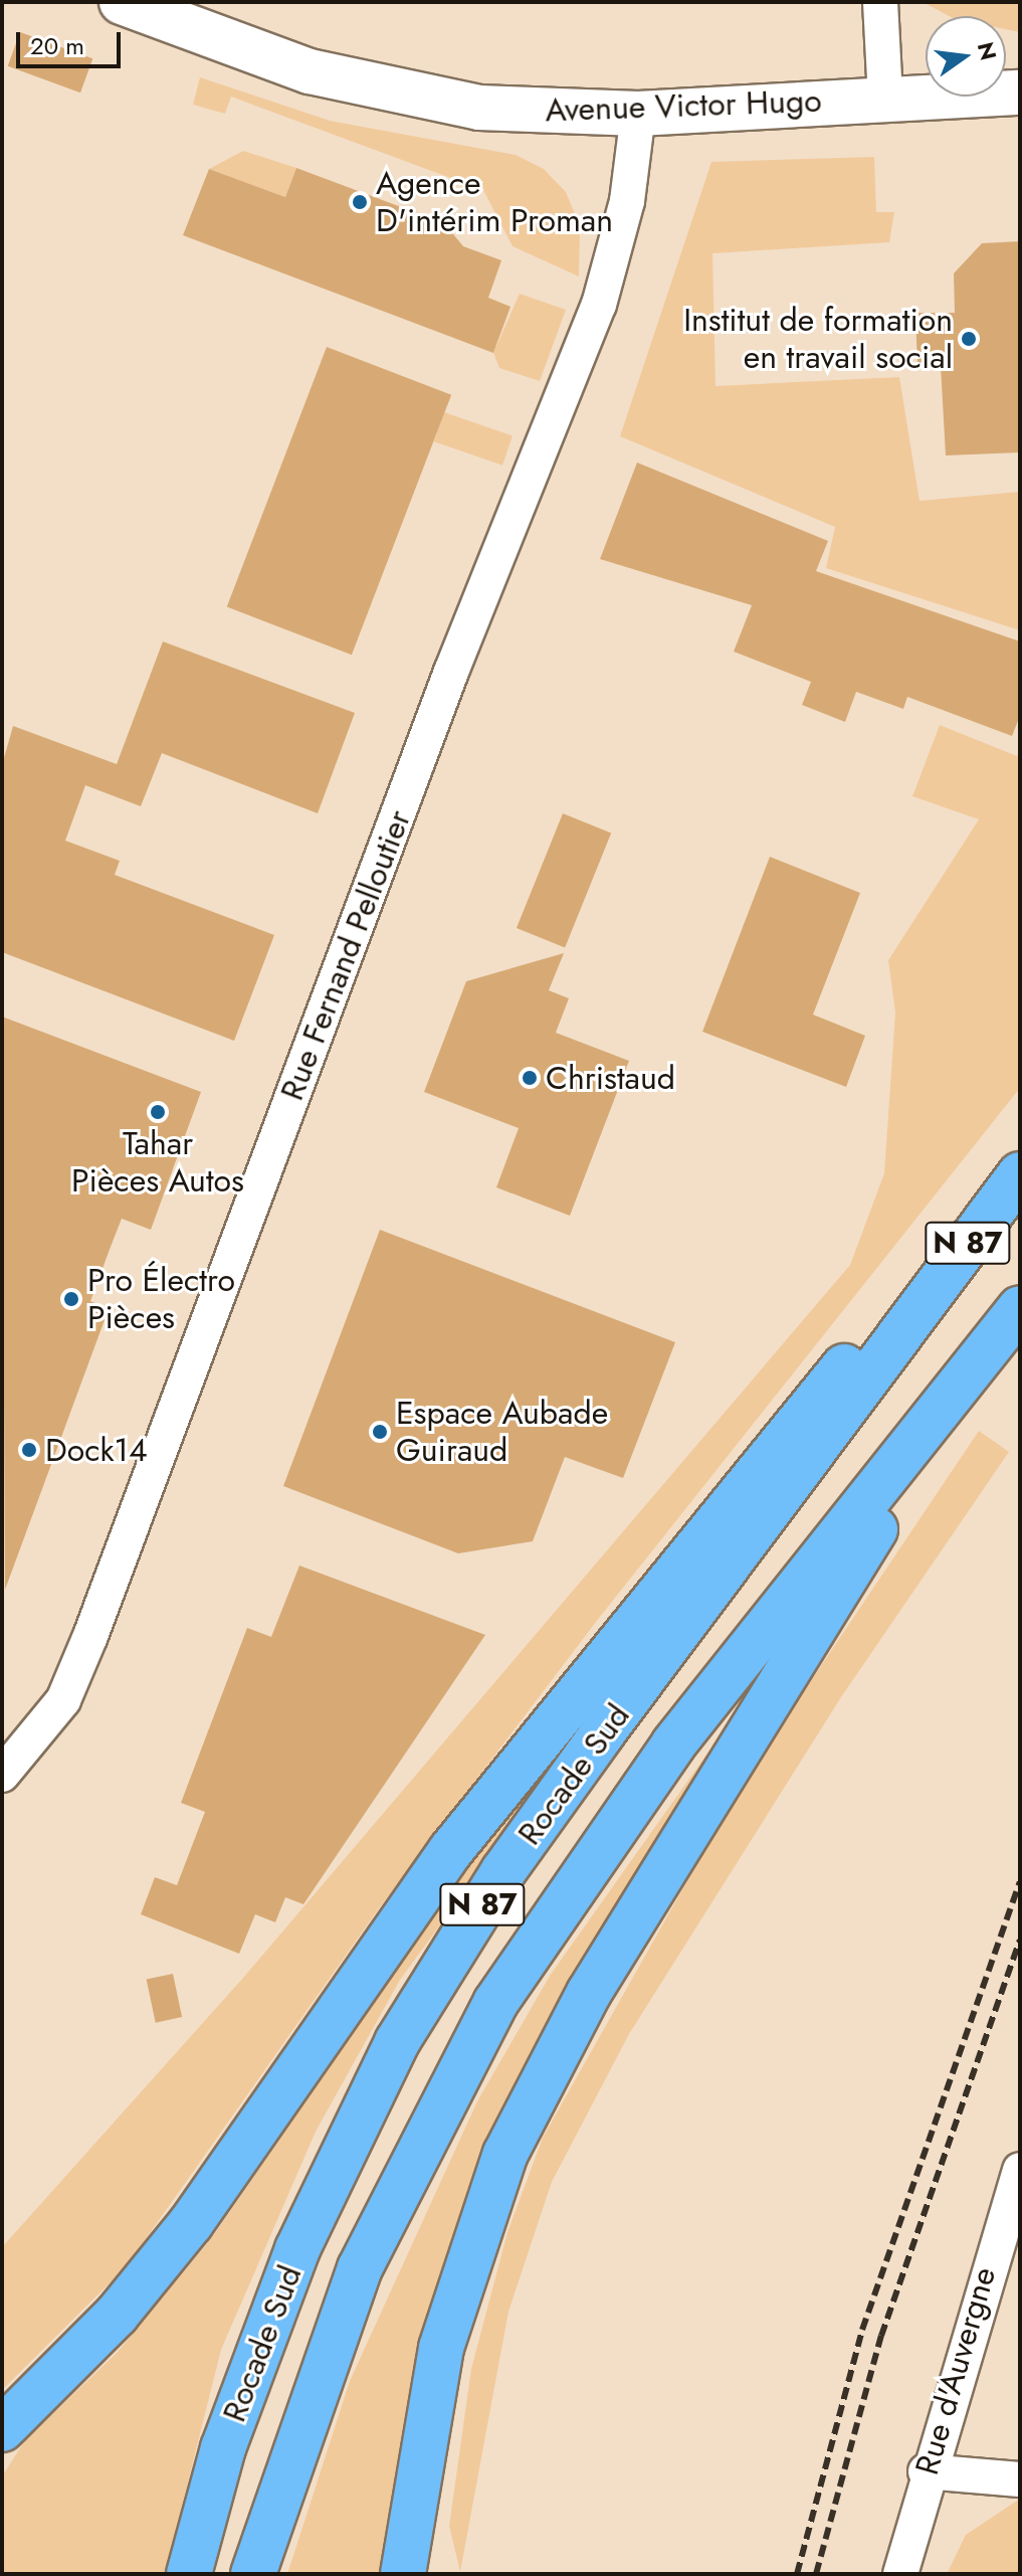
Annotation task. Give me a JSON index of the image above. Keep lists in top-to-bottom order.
{
  "streets": {
    "highway": ["N 87", "Rocade Sud"],
    "street": ["Avenue Victor Hugo", "Rue Fernand Pelloutier", "Rue d'Auvergne"]
  },
  "crossings": [
    ["Avenue Victor Hugo", "Rue Fernand Pelloutier"]
  ],
  "places": [
    "Agence D'intérim Proman",
    "Institut de formation en travail social",
    "Christaud",
    "Tahar Pièces Autos",
    "Pro Électro Pièces",
    "Espace Aubade Guiraud",
    "Dock14"
  ],
  "scale_bar": "20 m",
  "north": "right"
}
